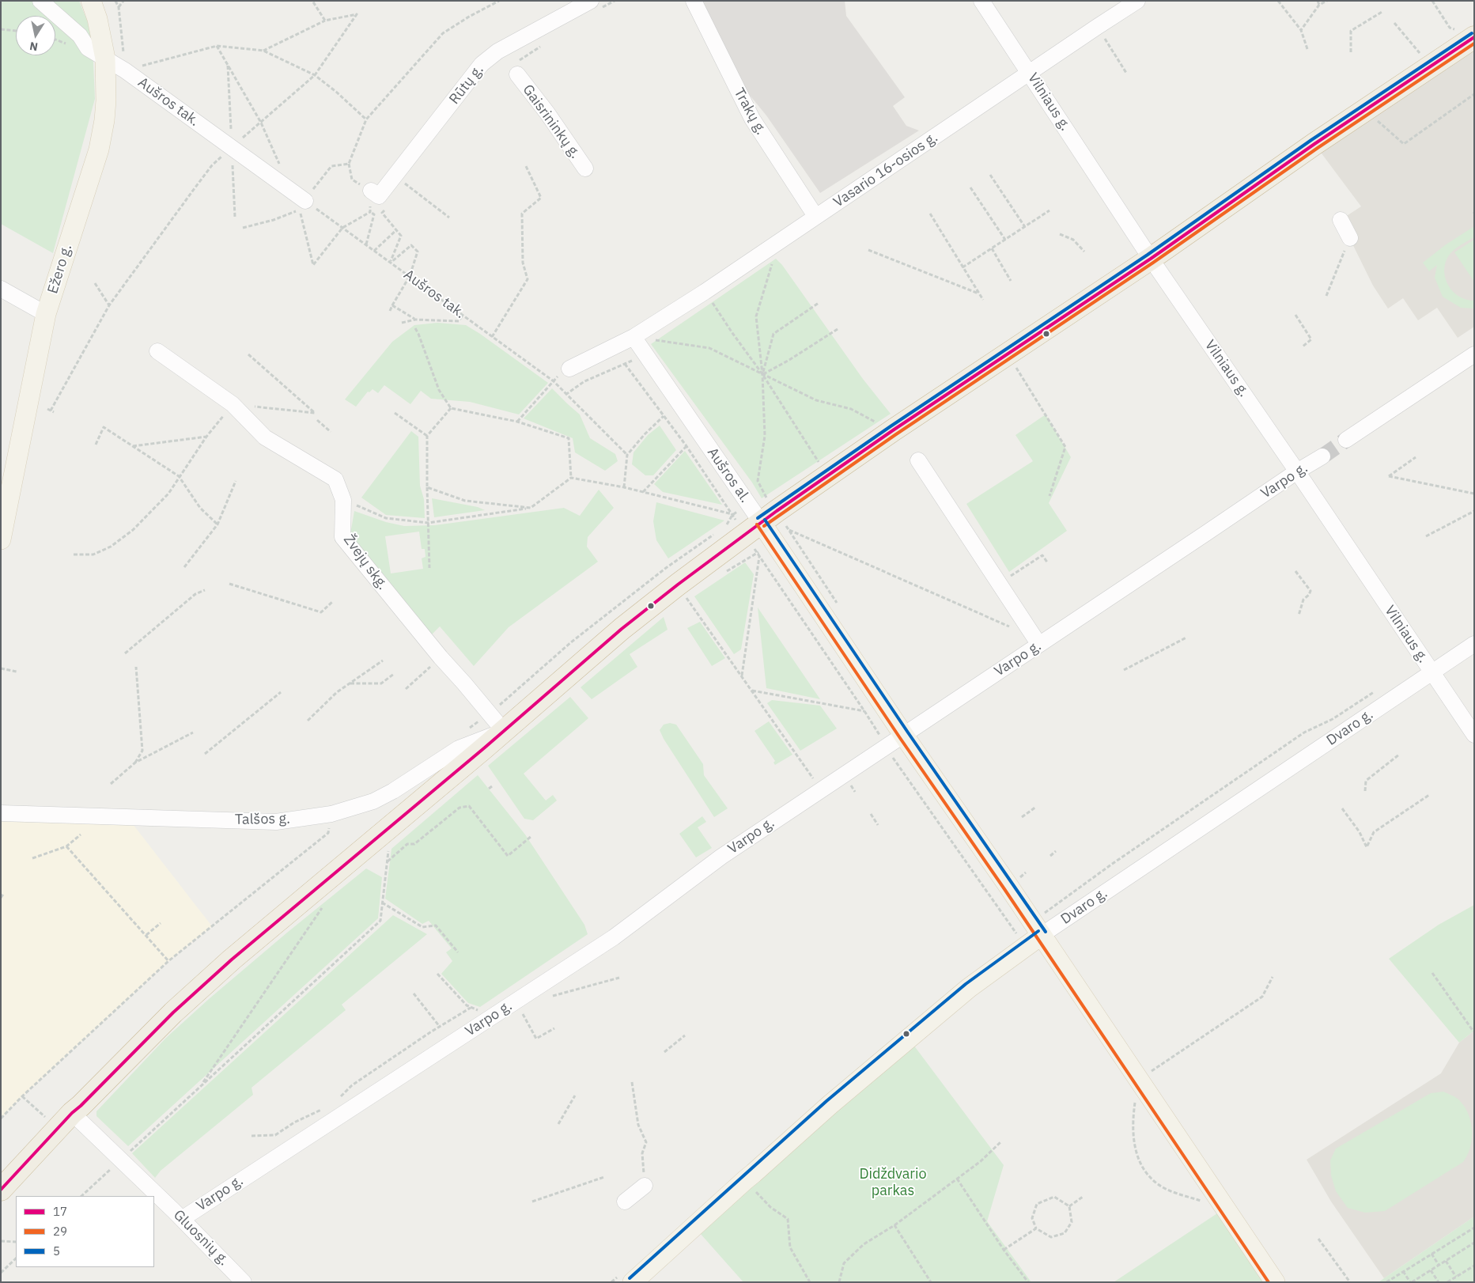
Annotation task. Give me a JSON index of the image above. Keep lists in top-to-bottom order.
{
  "streets": {
    "main road": ["Ežero g.", "Aušros al.", "Dvaro g."],
    "street": [
      "Rūtų g.",
      "Aušros tak.",
      "Vilniaus g.",
      "Trakų g.",
      "Gaisrininkų g.",
      "Vasario 16-osios g.",
      "Varpo g.",
      "Žvejų skg.",
      "Talšos g.",
      "Gluosnių g."
    ]
  },
  "crossings": [
    ["Aušros tak.", "Ežero g."],
    ["Vilniaus g.", "Vasario 16-osios g."],
    ["Vilniaus g.", "Varpo g."],
    ["Vilniaus g.", "Dvaro g."],
    ["Trakų g.", "Vasario 16-osios g."],
    ["Vasario 16-osios g.", "Aušros al."],
    ["Aušros al.", "Varpo g."],
    ["Aušros al.", "Dvaro g."],
    ["Varpo g.", "Gluosnių g."],
    ["Žvejų skg.", "Talšos g."]
  ],
  "parks": ["Didždvario parkas"],
  "lines": ["transit line 5", "transit line 17", "transit line 29"],
  "legend": ["17", "29", "5"],
  "north": "bottom"
}
